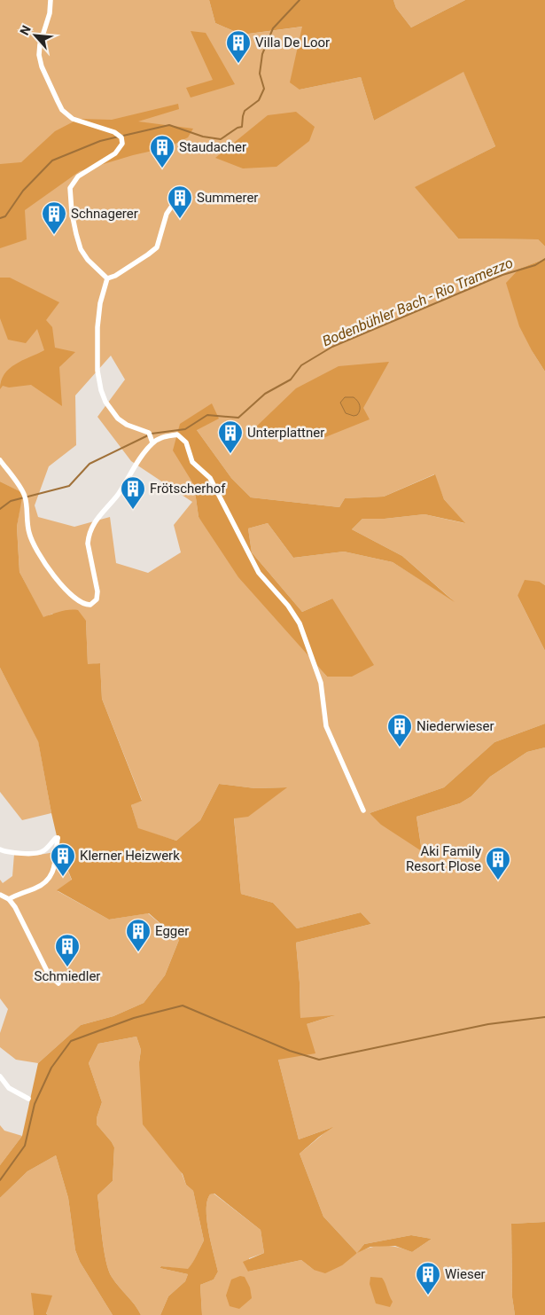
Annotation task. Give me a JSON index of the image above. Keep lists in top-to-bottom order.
{
  "water": ["Bodenbühler Bach - Rio Tramezzo"],
  "places": {
    "building": [
      "Villa De Loor",
      "Staudacher",
      "Summerer",
      "Schnagerer",
      "Unterplattner",
      "Frötscherhof",
      "Niederwieser",
      "Klerner Heizwerk",
      "Aki Family Resort Plose",
      "Egger",
      "Schmiedler",
      "Wieser"
    ]
  },
  "north": "top left"
}
